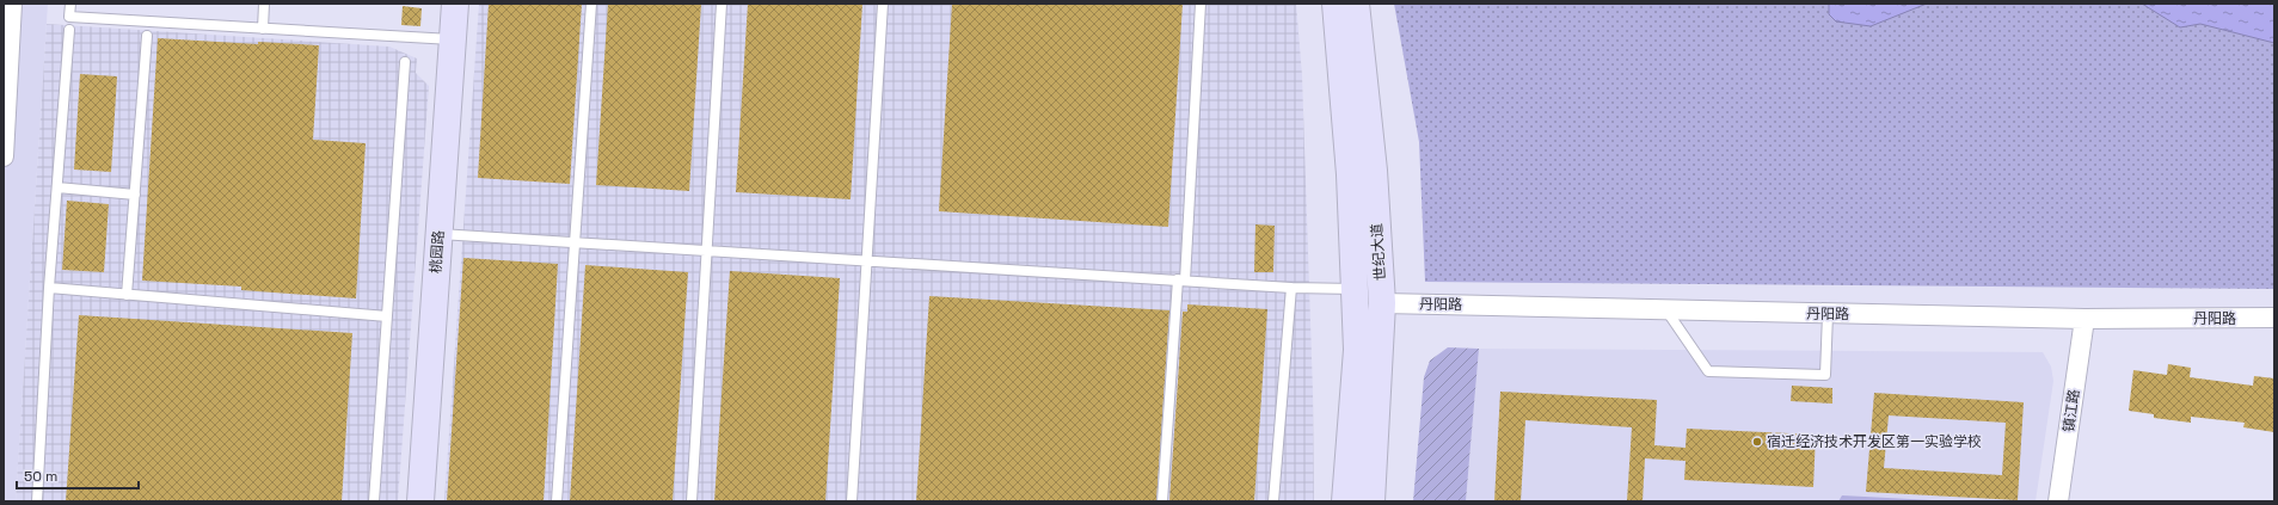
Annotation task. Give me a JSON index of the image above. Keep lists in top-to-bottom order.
{
  "streets": {
    "street": [
      "桃园路",
      "世纪大道",
      "丹阳路",
      "镇江路"
    ]
  },
  "crossings": [
    ["世纪大道", "丹阳路"],
    ["丹阳路", "镇江路"]
  ],
  "places": ["宿迁经济技术开发区第一实验学校"],
  "scale_bar": "50 m"
}
